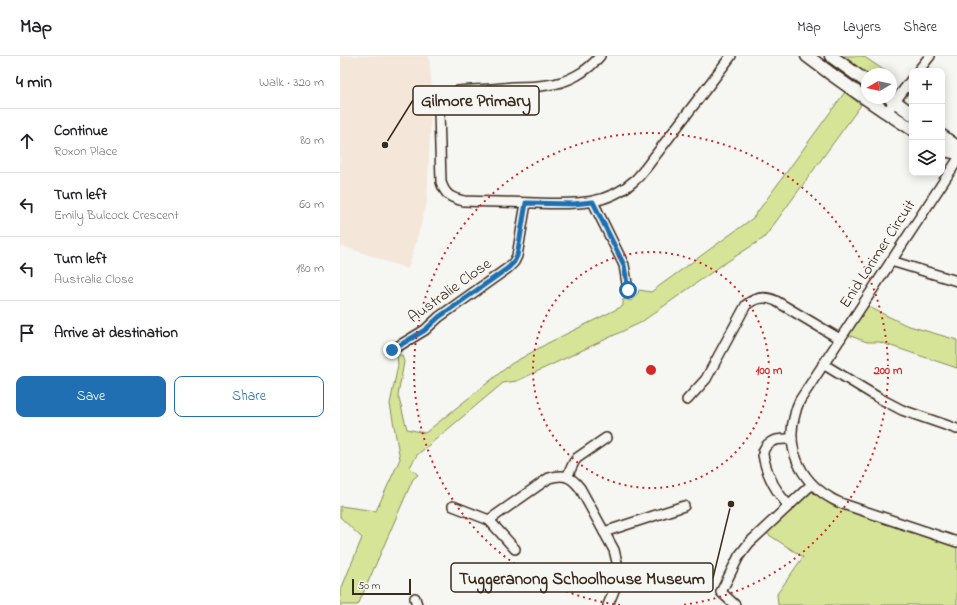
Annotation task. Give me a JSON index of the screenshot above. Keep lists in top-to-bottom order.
{
  "streets": {
    "street": ["Enid Lorimer Circuit", "Australie Close"]
  },
  "places": ["Gilmore Primary", "Tuggeranong Schoolhouse Museum"],
  "scale_bar": "50 m",
  "north": "left",
  "page": {
    "header": "Map",
    "nav": ["Map", "Layers", "Share"],
    "heading": ["4 min", "Walk · 320 m"],
    "map_buttons": ["+", "−"],
    "list": [
      ["Continue", "Roxon Place", "80 m"],
      ["Turn left", "Emily Bulcock Crescent", "60 m"],
      ["Turn left", "Australie Close", "180 m"],
      "Arrive at destination"
    ],
    "buttons": ["Save", "Share"],
    "scale": "50 m"
  },
  "rings": ["100 m", "200 m"]
}
